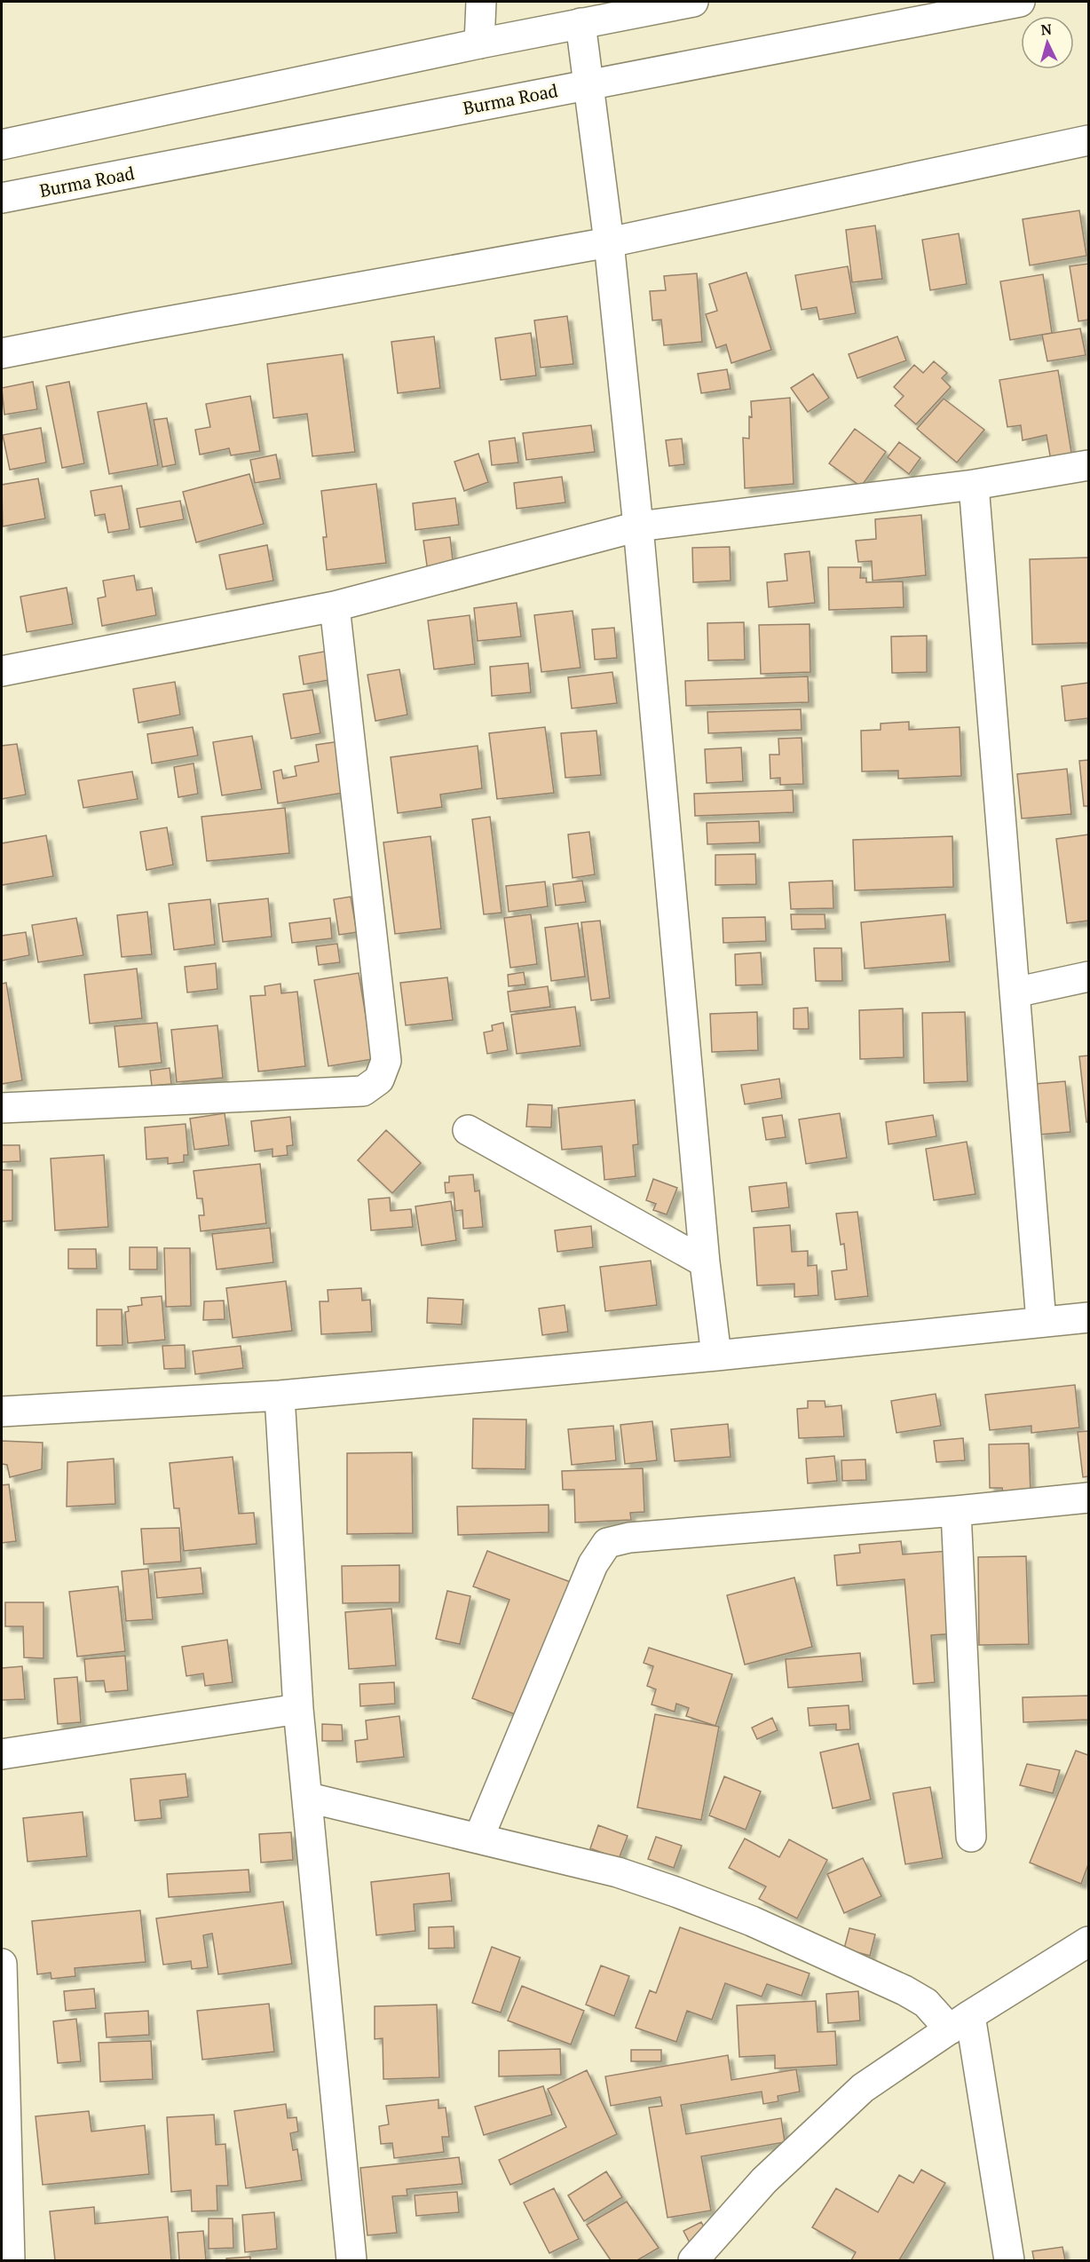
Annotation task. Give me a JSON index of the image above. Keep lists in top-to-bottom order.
{
  "streets": {
    "street": ["Burma Road"]
  },
  "north": "top"
}
